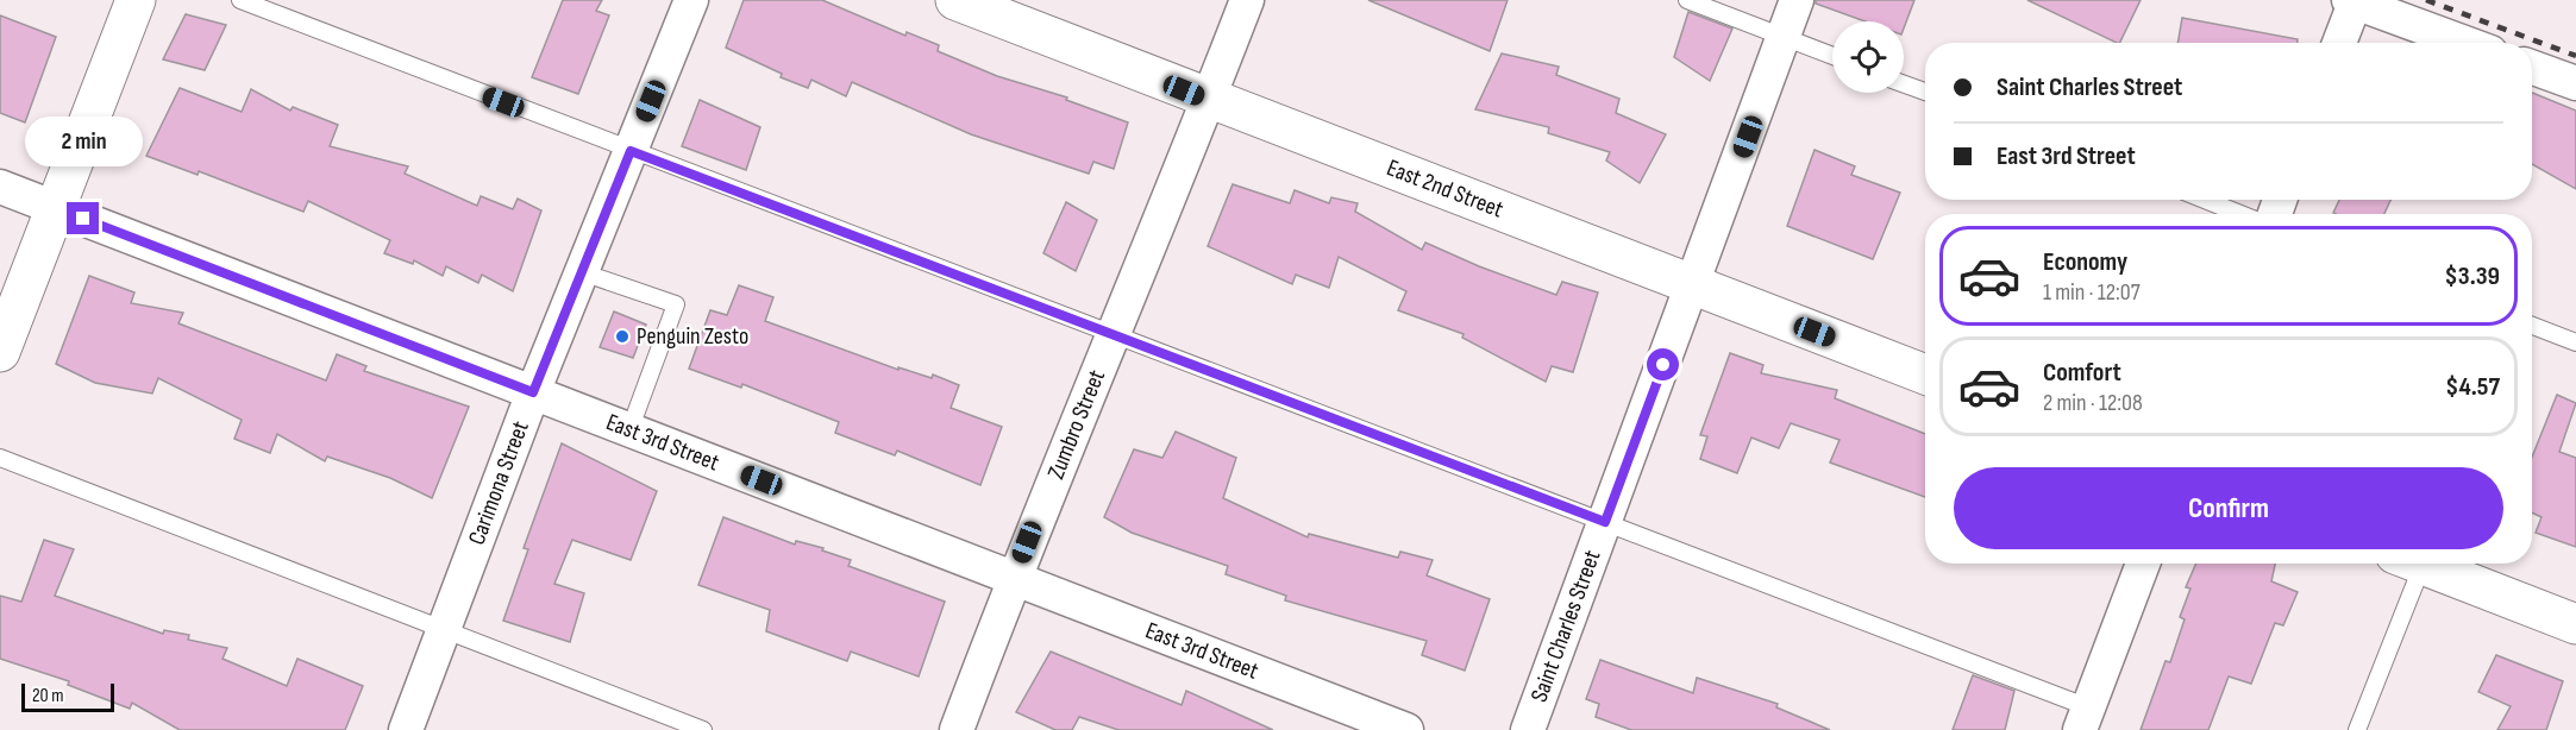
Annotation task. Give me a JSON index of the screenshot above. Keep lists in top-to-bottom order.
{
  "streets": {
    "street": [
      "East 2nd Street",
      "Zumbro Street",
      "East 3rd Street",
      "Carimona Street",
      "Saint Charles Street"
    ]
  },
  "crossings": [
    ["East 2nd Street", "Zumbro Street"],
    ["East 2nd Street", "Saint Charles Street"],
    ["Zumbro Street", "East 3rd Street"],
    ["East 3rd Street", "Carimona Street"]
  ],
  "places": ["Penguin Zesto"],
  "scale_bar": "20 m",
  "page": {
    "banner": ["Saint Charles Street", "East 3rd Street"],
    "bubble": "2 min",
    "list": [
      {
        "name": "Economy",
        "note": "1 min · 12:07",
        "value": "$3.39"
      },
      {
        "name": "Comfort",
        "note": "2 min · 12:08",
        "value": "$4.57"
      }
    ],
    "buttons": "Confirm",
    "scale": "20 m"
  }
}
